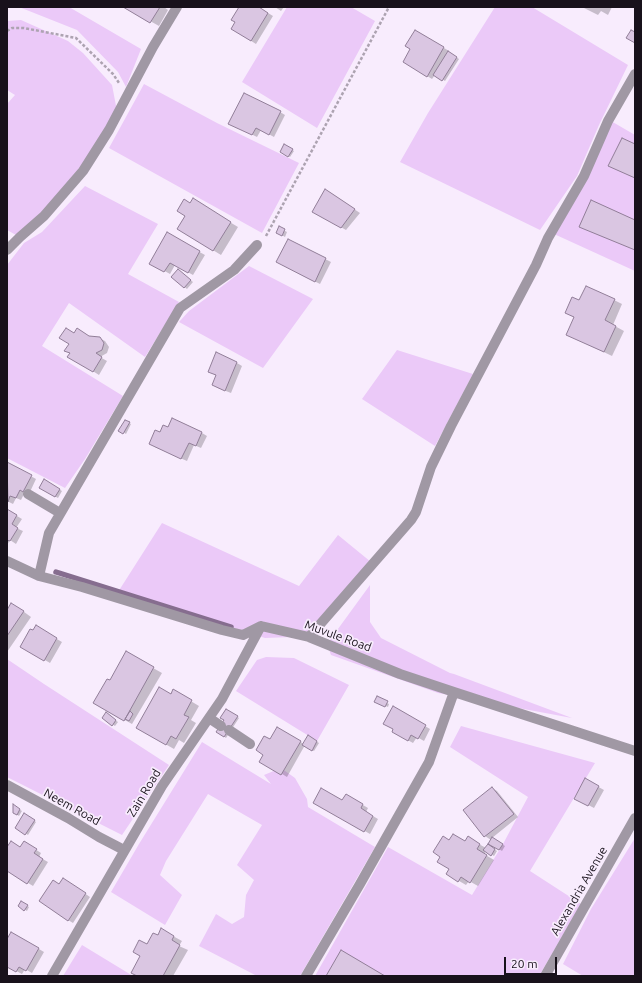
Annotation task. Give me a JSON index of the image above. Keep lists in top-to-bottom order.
{
  "streets": {
    "street": [
      "Muvule Road",
      "Zain Road",
      "Neem Road",
      "Alexandria Avenue"
    ]
  },
  "crossings": [
    ["Muvule Road", "Zain Road"],
    ["Zain Road", "Neem Road"]
  ],
  "scale_bar": "20 m"
}
